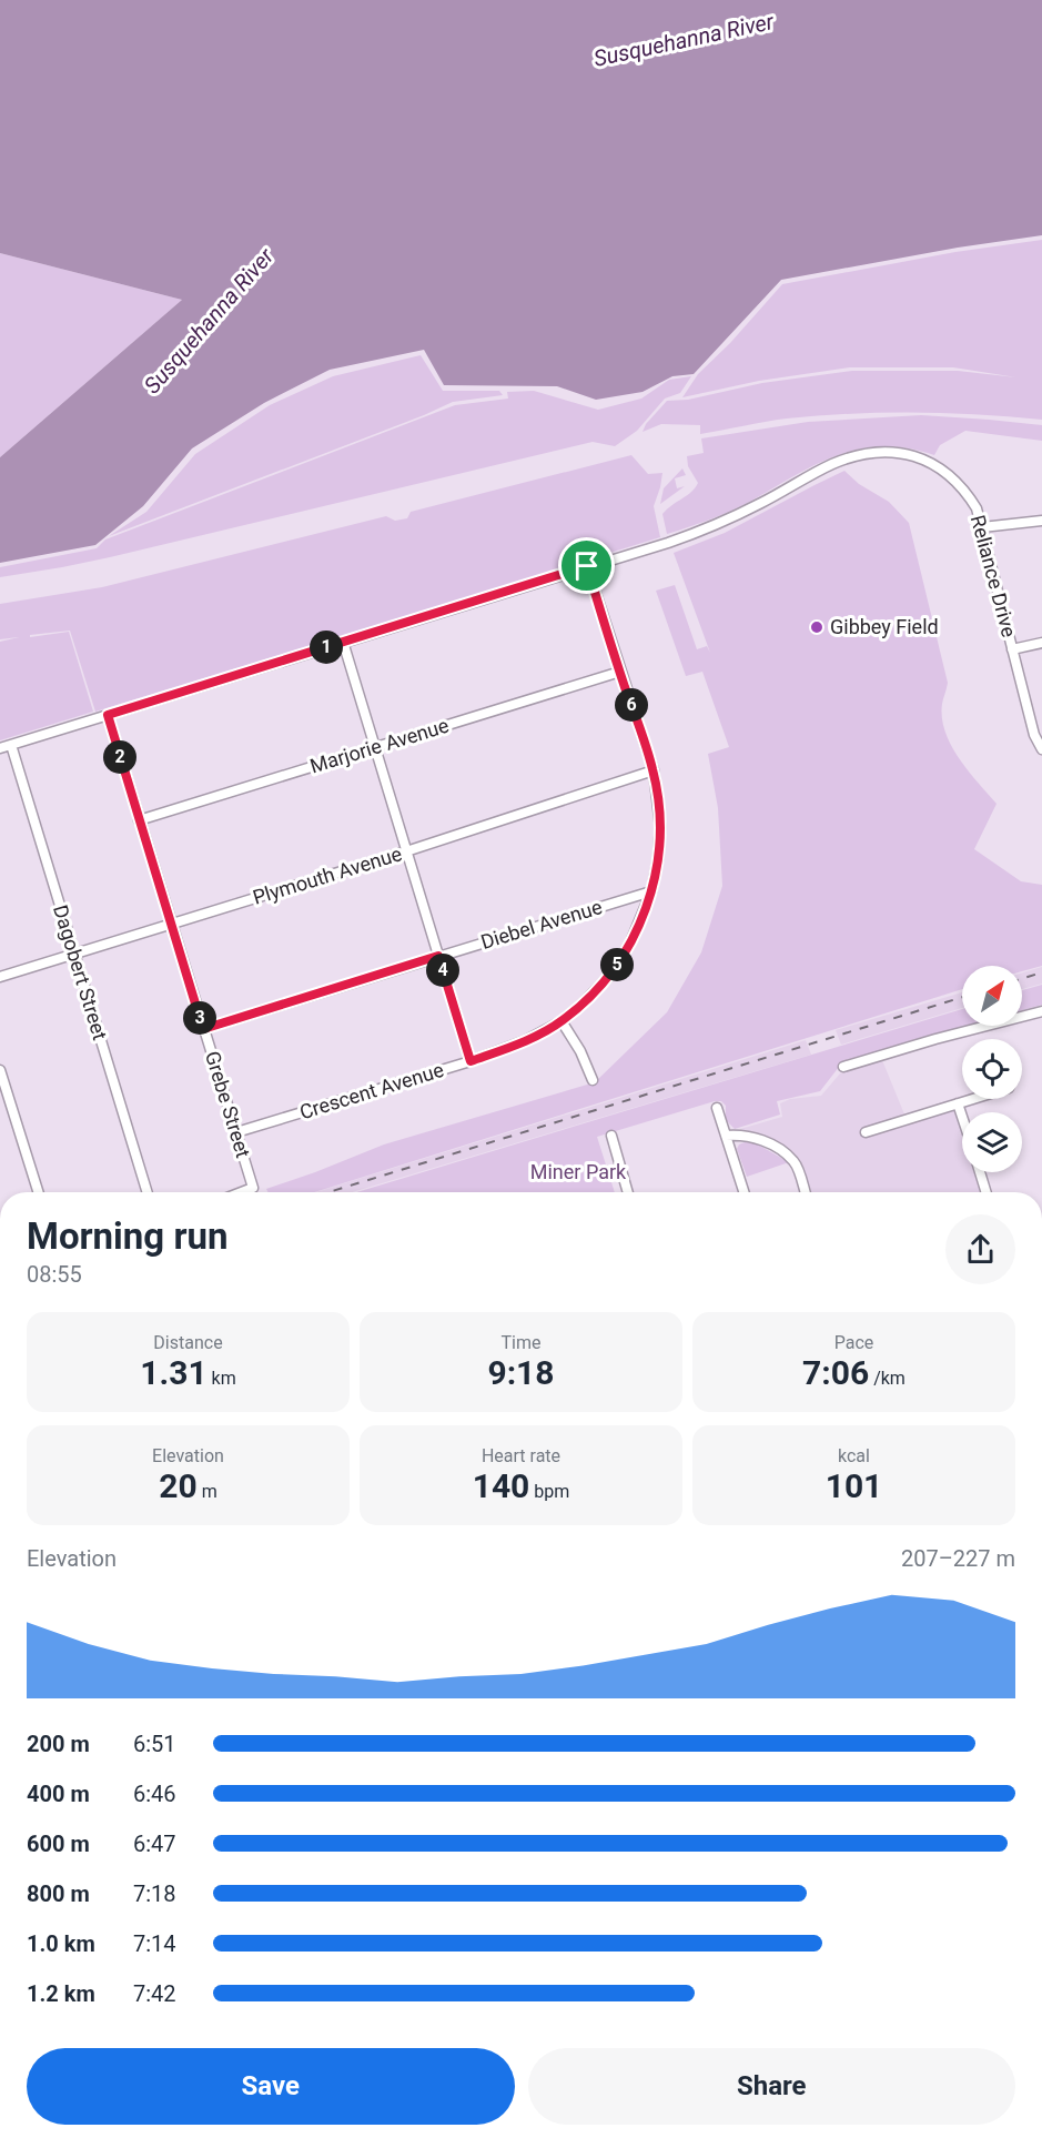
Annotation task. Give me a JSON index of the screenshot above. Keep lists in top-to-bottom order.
{
  "streets": {
    "street": [
      "Reliance Drive",
      "Marjorie Avenue",
      "Plymouth Avenue",
      "Diebel Avenue",
      "Dagobert Street",
      "Crescent Avenue",
      "Grebe Street"
    ]
  },
  "crossings": [
    ["Reliance Drive", "Dagobert Street"],
    ["Reliance Drive", "Crescent Avenue"],
    ["Reliance Drive", "Grebe Street"],
    ["Marjorie Avenue", "Crescent Avenue"],
    ["Marjorie Avenue", "Grebe Street"],
    ["Plymouth Avenue", "Dagobert Street"],
    ["Plymouth Avenue", "Crescent Avenue"],
    ["Plymouth Avenue", "Grebe Street"],
    ["Diebel Avenue", "Crescent Avenue"],
    ["Diebel Avenue", "Grebe Street"],
    ["Crescent Avenue", "Grebe Street"]
  ],
  "water": ["Susquehanna River"],
  "parks": ["Miner Park"],
  "places": ["Gibbey Field"],
  "north": "top right",
  "page": {
    "pins": [
      "1",
      "6",
      "2",
      "5",
      "4",
      "3"
    ],
    "heading": ["Morning run", "08:55"],
    "stats": [
      ["Distance", "1.31 km"],
      ["Time", "9:18"],
      ["Pace", "7:06 /km"],
      ["Elevation", "20 m"],
      ["Heart rate", "140 bpm"],
      ["kcal", "101"]
    ],
    "chart": ["Elevation", "207–227 m"],
    "list": [
      {
        "name": "200 m",
        "note": "6:51"
      },
      {
        "name": "400 m",
        "note": "6:46"
      },
      {
        "name": "600 m",
        "note": "6:47"
      },
      {
        "name": "800 m",
        "note": "7:18"
      },
      {
        "name": "1.0 km",
        "note": "7:14"
      },
      {
        "name": "1.2 km",
        "note": "7:42"
      }
    ],
    "buttons": ["Save", "Share"]
  }
}
